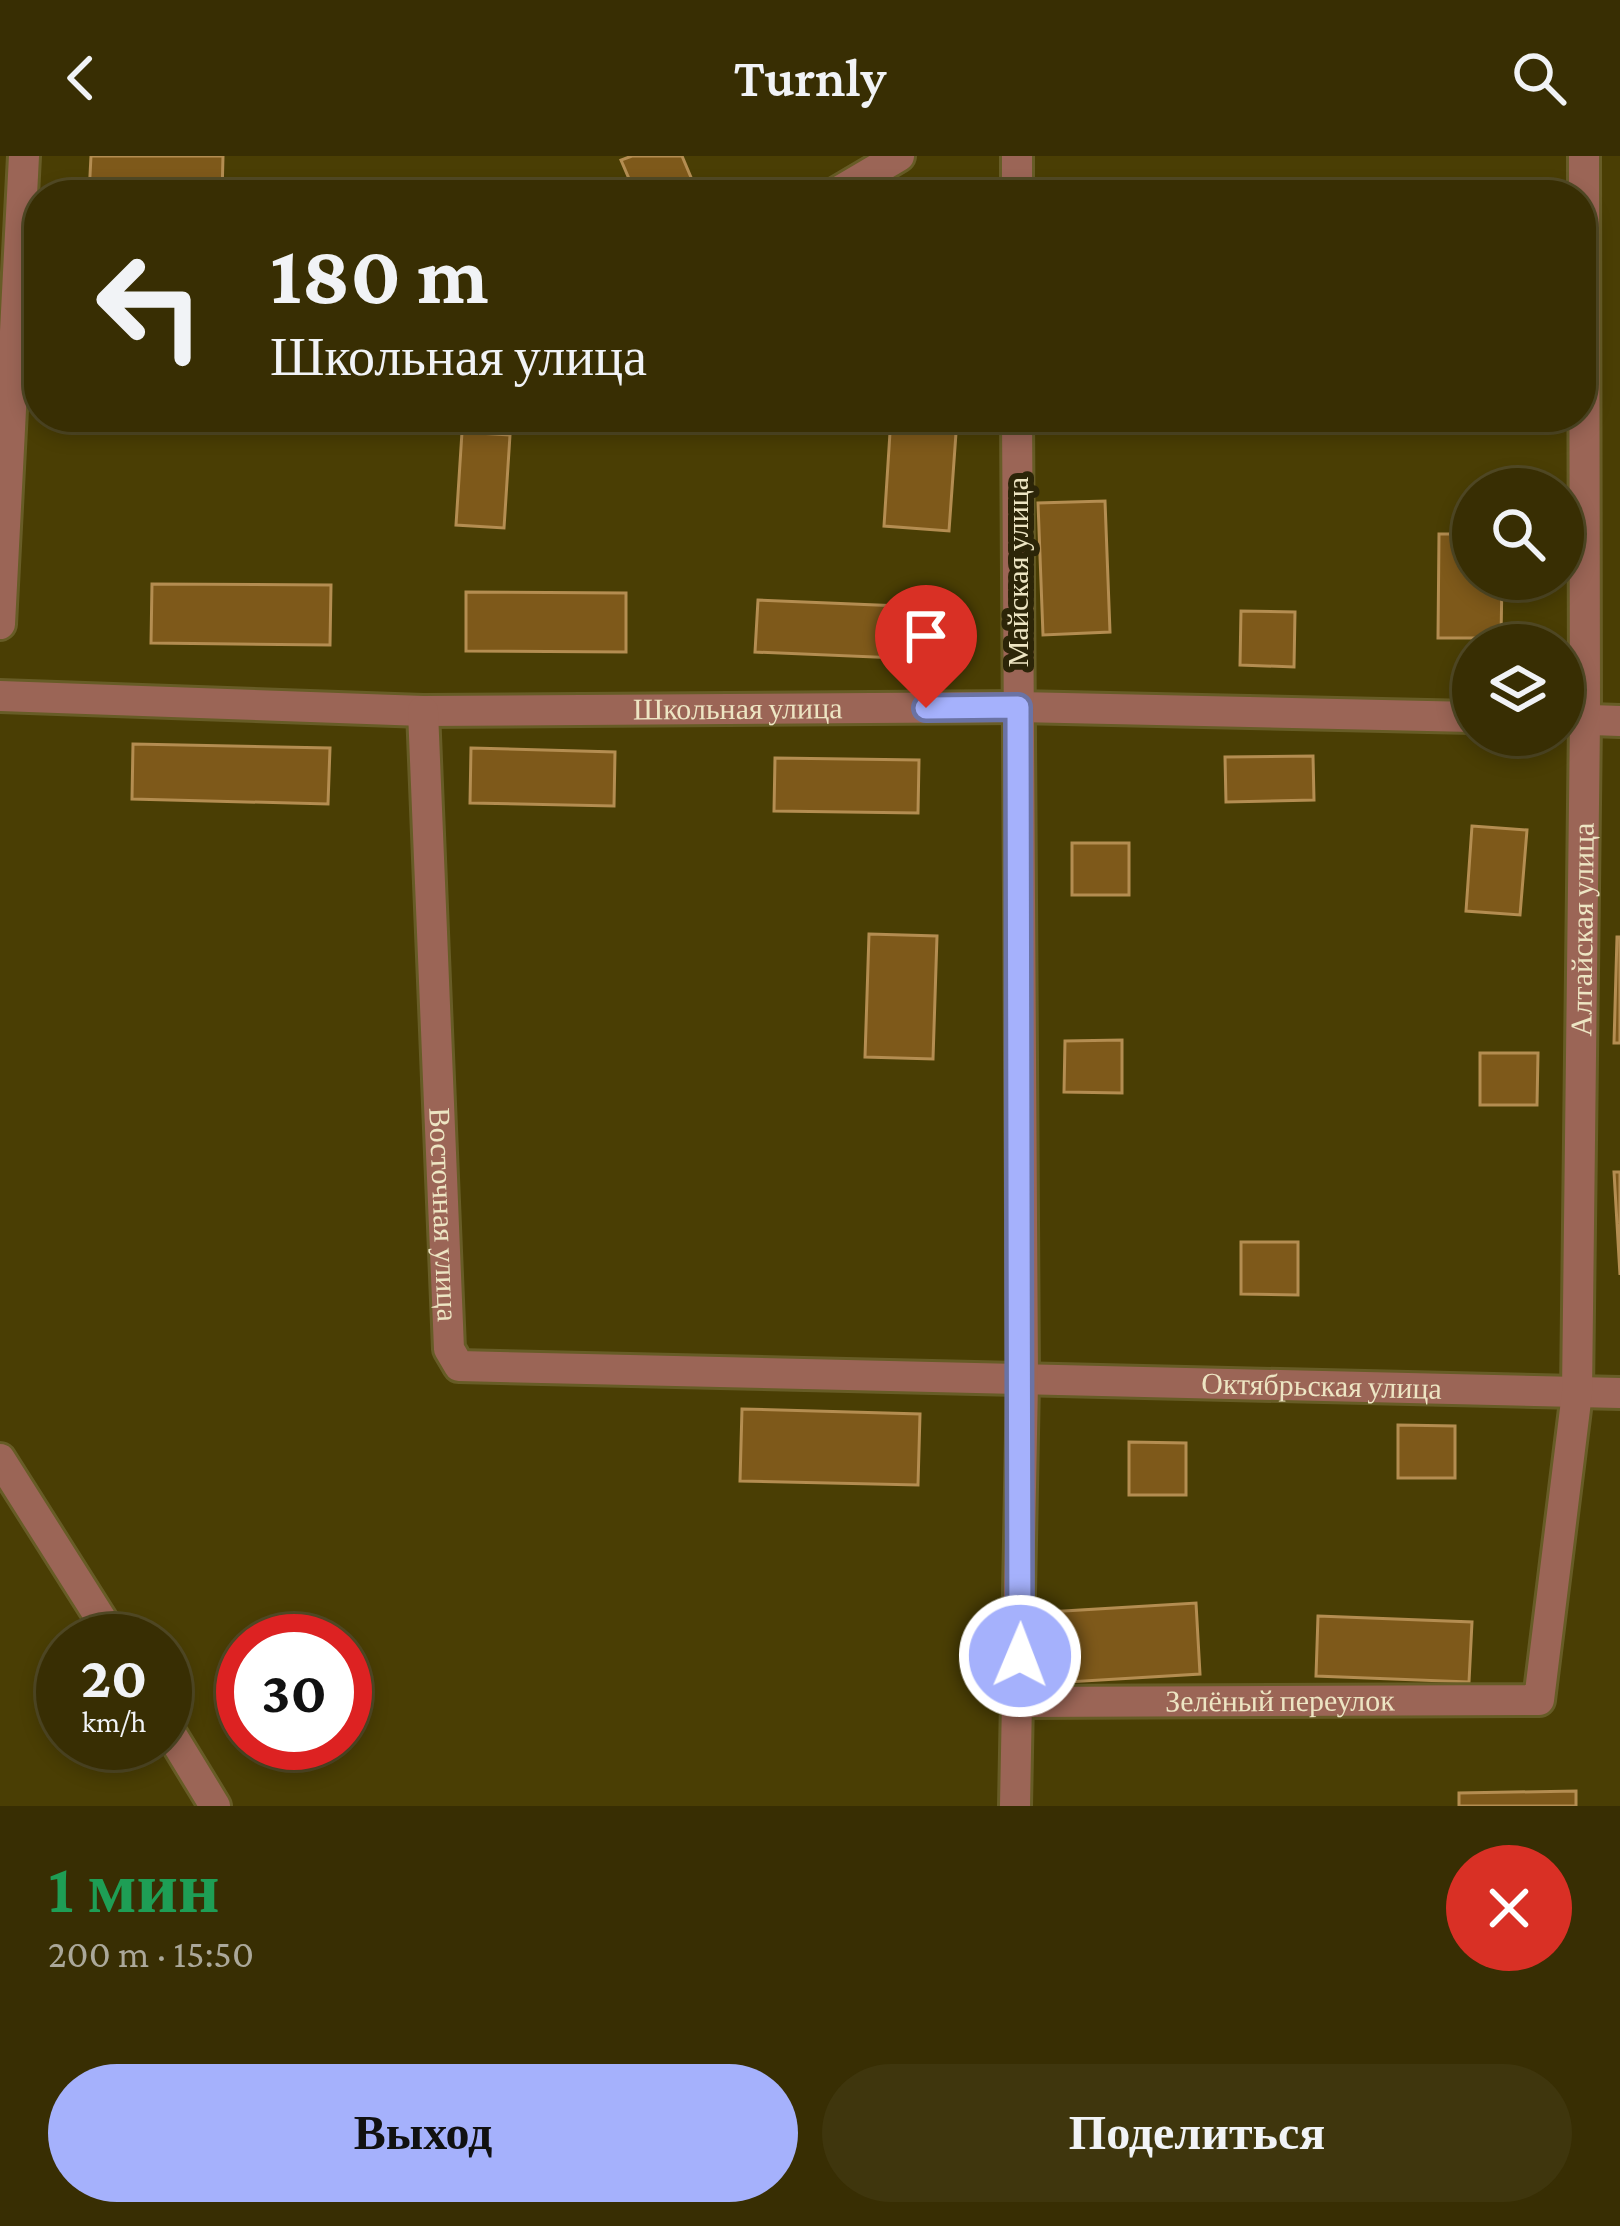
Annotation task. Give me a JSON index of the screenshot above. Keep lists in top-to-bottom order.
{
  "streets": {
    "street": [
      "Майская улица",
      "Школьная улица",
      "Алтайская улица",
      "Восточная улица",
      "Октябрьская улица",
      "Зелёный переулок"
    ]
  },
  "crossings": [
    ["Майская улица", "Школьная улица"],
    ["Майская улица", "Восточная улица"],
    ["Майская улица", "Октябрьская улица"],
    ["Майская улица", "Зелёный переулок"],
    ["Школьная улица", "Восточная улица"],
    ["Алтайская улица", "Октябрьская улица"],
    ["Алтайская улица", "Зелёный переулок"],
    ["Восточная улица", "Октябрьская улица"]
  ],
  "page": {
    "header": "Turnly",
    "turn": ["180 m", "Школьная улица"],
    "speed": "20 km/h",
    "limit": "30",
    "heading": ["1 мин", "200 m · 15:50"],
    "buttons": ["Выход", "Поделиться"]
  }
}
